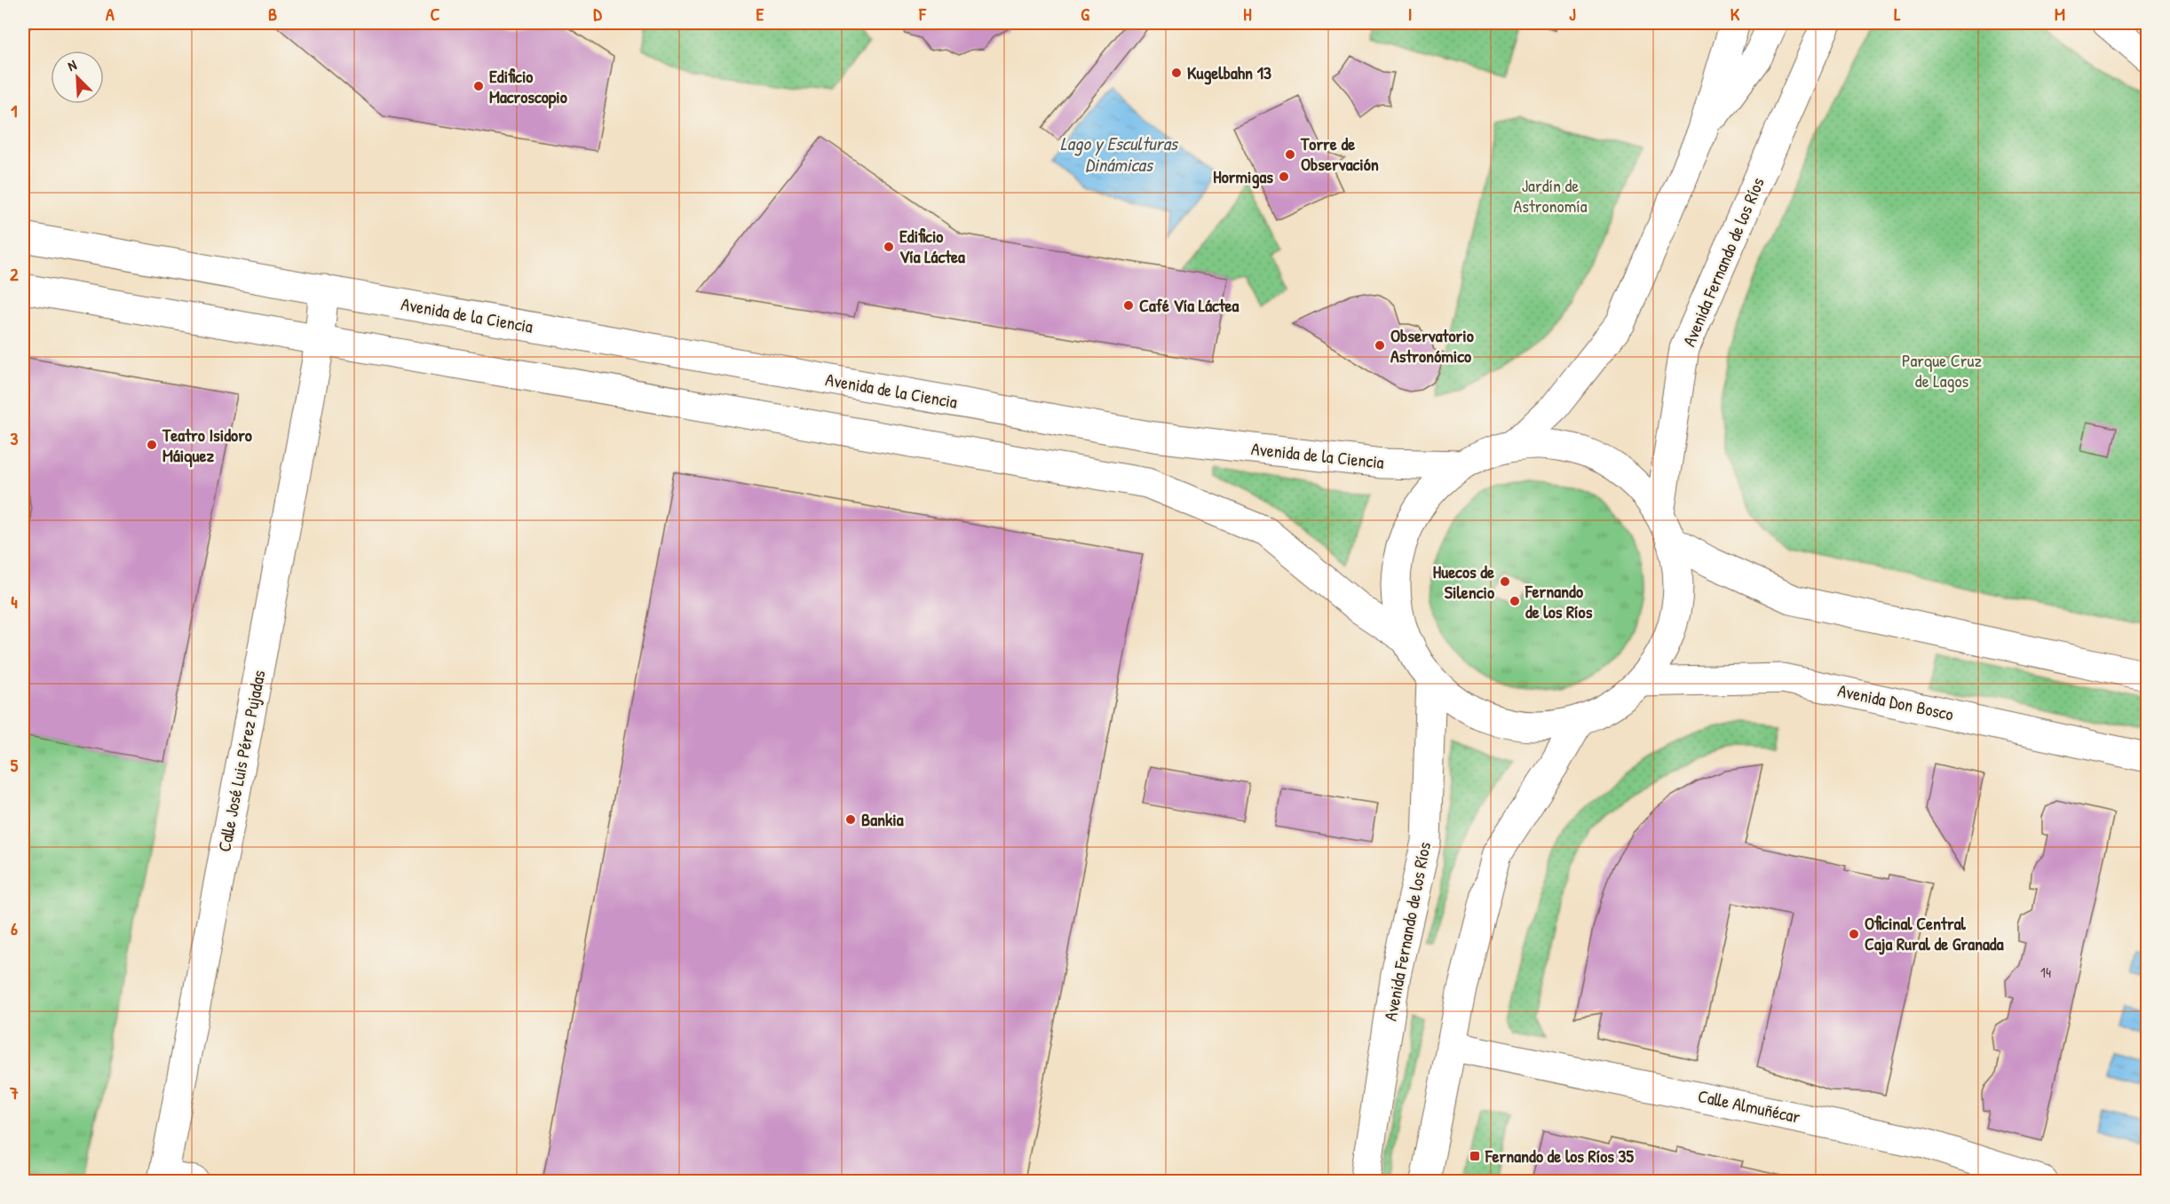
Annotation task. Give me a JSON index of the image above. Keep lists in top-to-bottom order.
{
  "streets": {
    "main road": [
      "Avenida Fernando de los Ríos",
      "Avenida de la Ciencia",
      "Avenida Don Bosco",
      "Calle José Luis Pérez Pujadas",
      "Calle Almuñécar"
    ]
  },
  "water": ["Lago y Esculturas Dinámicas"],
  "parks": ["Jardín de Astronomía", "Parque Cruz de Lagos"],
  "places": {
    "other": [
      "Kugelbahn 13",
      "Edificio Macroscopio",
      "Torre de Observación",
      "Hormigas",
      "Edificio Vía Láctea",
      "Café Vía Láctea",
      "Observatorio Astronómico",
      "Teatro Isidoro Máiquez",
      "Huecos de Silencio",
      "Fernando de los Ríos",
      "Bankia",
      "Oficinal Central Caja Rural de Granada"
    ],
    "transit": ["Fernando de los Ríos 35"]
  },
  "house_numbers": ["14"],
  "north": "top left",
  "grid": {
    "columns": [
      "A",
      "B",
      "C",
      "D",
      "E",
      "F",
      "G",
      "H",
      "I",
      "J",
      "K",
      "L",
      "M"
    ],
    "rows": [
      "1",
      "2",
      "3",
      "4",
      "5",
      "6",
      "7"
    ]
  }
}
